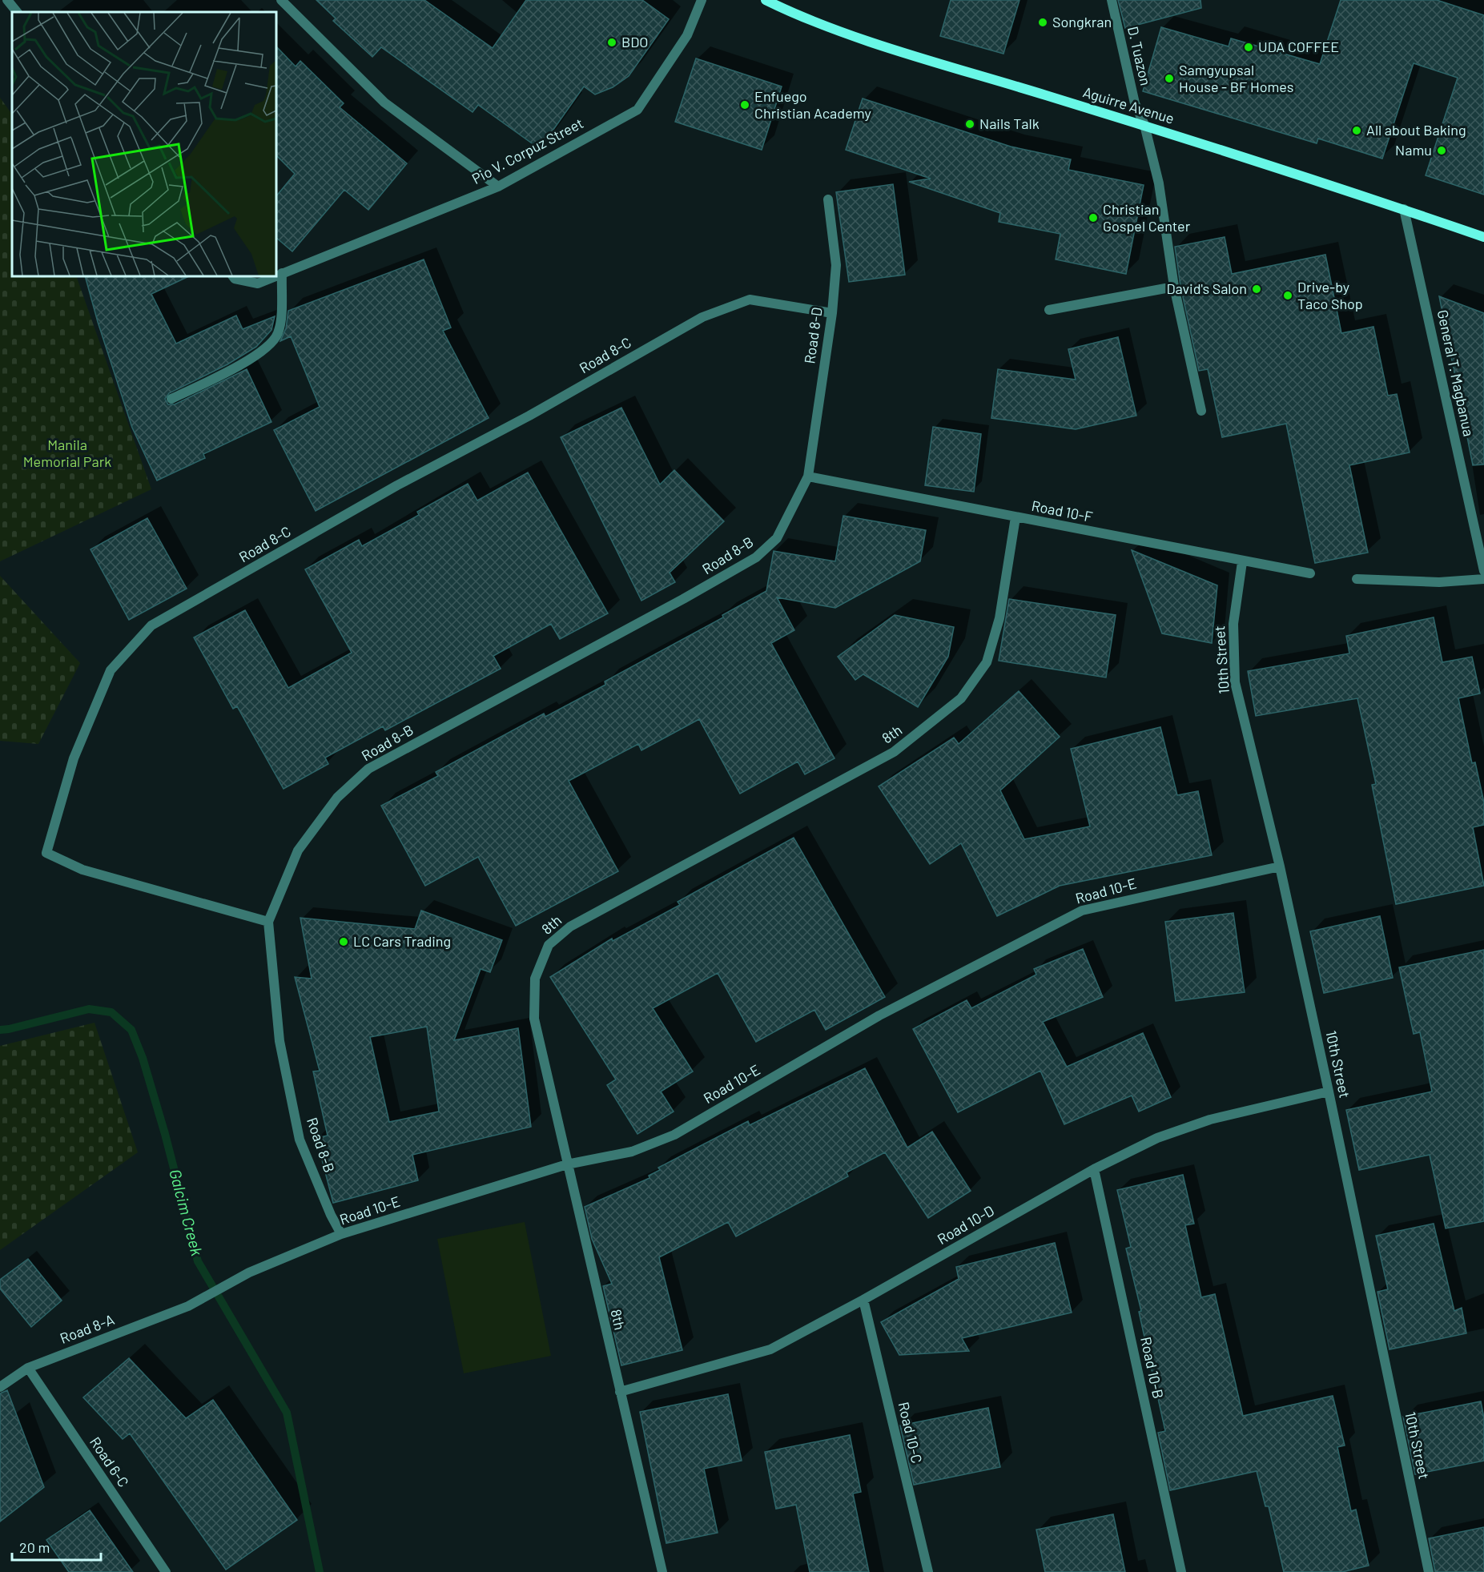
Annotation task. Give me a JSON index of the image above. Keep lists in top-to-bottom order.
{
  "streets": {
    "street": [
      "D. Tuazon",
      "Aguirre Avenue",
      "Pio V. Corpuz Street",
      "Road 8-D",
      "Road 8-C",
      "General T. Magbanua",
      "Road 10-F",
      "Road 8-B",
      "10th Street",
      "8th",
      "Road 10-E",
      "Road 10-D",
      "Road 8-A",
      "Road 10-B",
      "Road 10-C",
      "Road 6-C"
    ]
  },
  "crossings": [
    ["D. Tuazon", "Aguirre Avenue"],
    ["Aguirre Avenue", "General T. Magbanua"],
    ["Road 8-D", "Road 8-C"],
    ["Road 8-D", "Road 10-F"],
    ["Road 8-D", "Road 8-B"],
    ["Road 8-C", "Road 8-B"],
    ["Road 10-F", "Road 8-B"],
    ["Road 10-F", "10th Street"],
    ["Road 10-F", "8th"],
    ["Road 8-B", "Road 10-E"],
    ["10th Street", "Road 10-E"],
    ["10th Street", "Road 10-D"],
    ["8th", "Road 10-E"],
    ["8th", "Road 10-D"],
    ["Road 10-E", "Road 8-A"],
    ["Road 10-D", "Road 10-B"],
    ["Road 10-D", "Road 10-C"],
    ["Road 8-A", "Road 6-C"]
  ],
  "water": ["Galcim Creek"],
  "parks": ["Manila Memorial Park"],
  "places": [
    "Songkran",
    "BDO",
    "UDA COFFEE",
    "Samgyupsal House - BF Homes",
    "Enfuego Christian Academy",
    "Nails Talk",
    "All about Baking",
    "Namu",
    "Christian Gospel Center",
    "David's Salon",
    "Drive-by Taco Shop",
    "LC Cars Trading"
  ],
  "scale_bar": "20 m"
}
